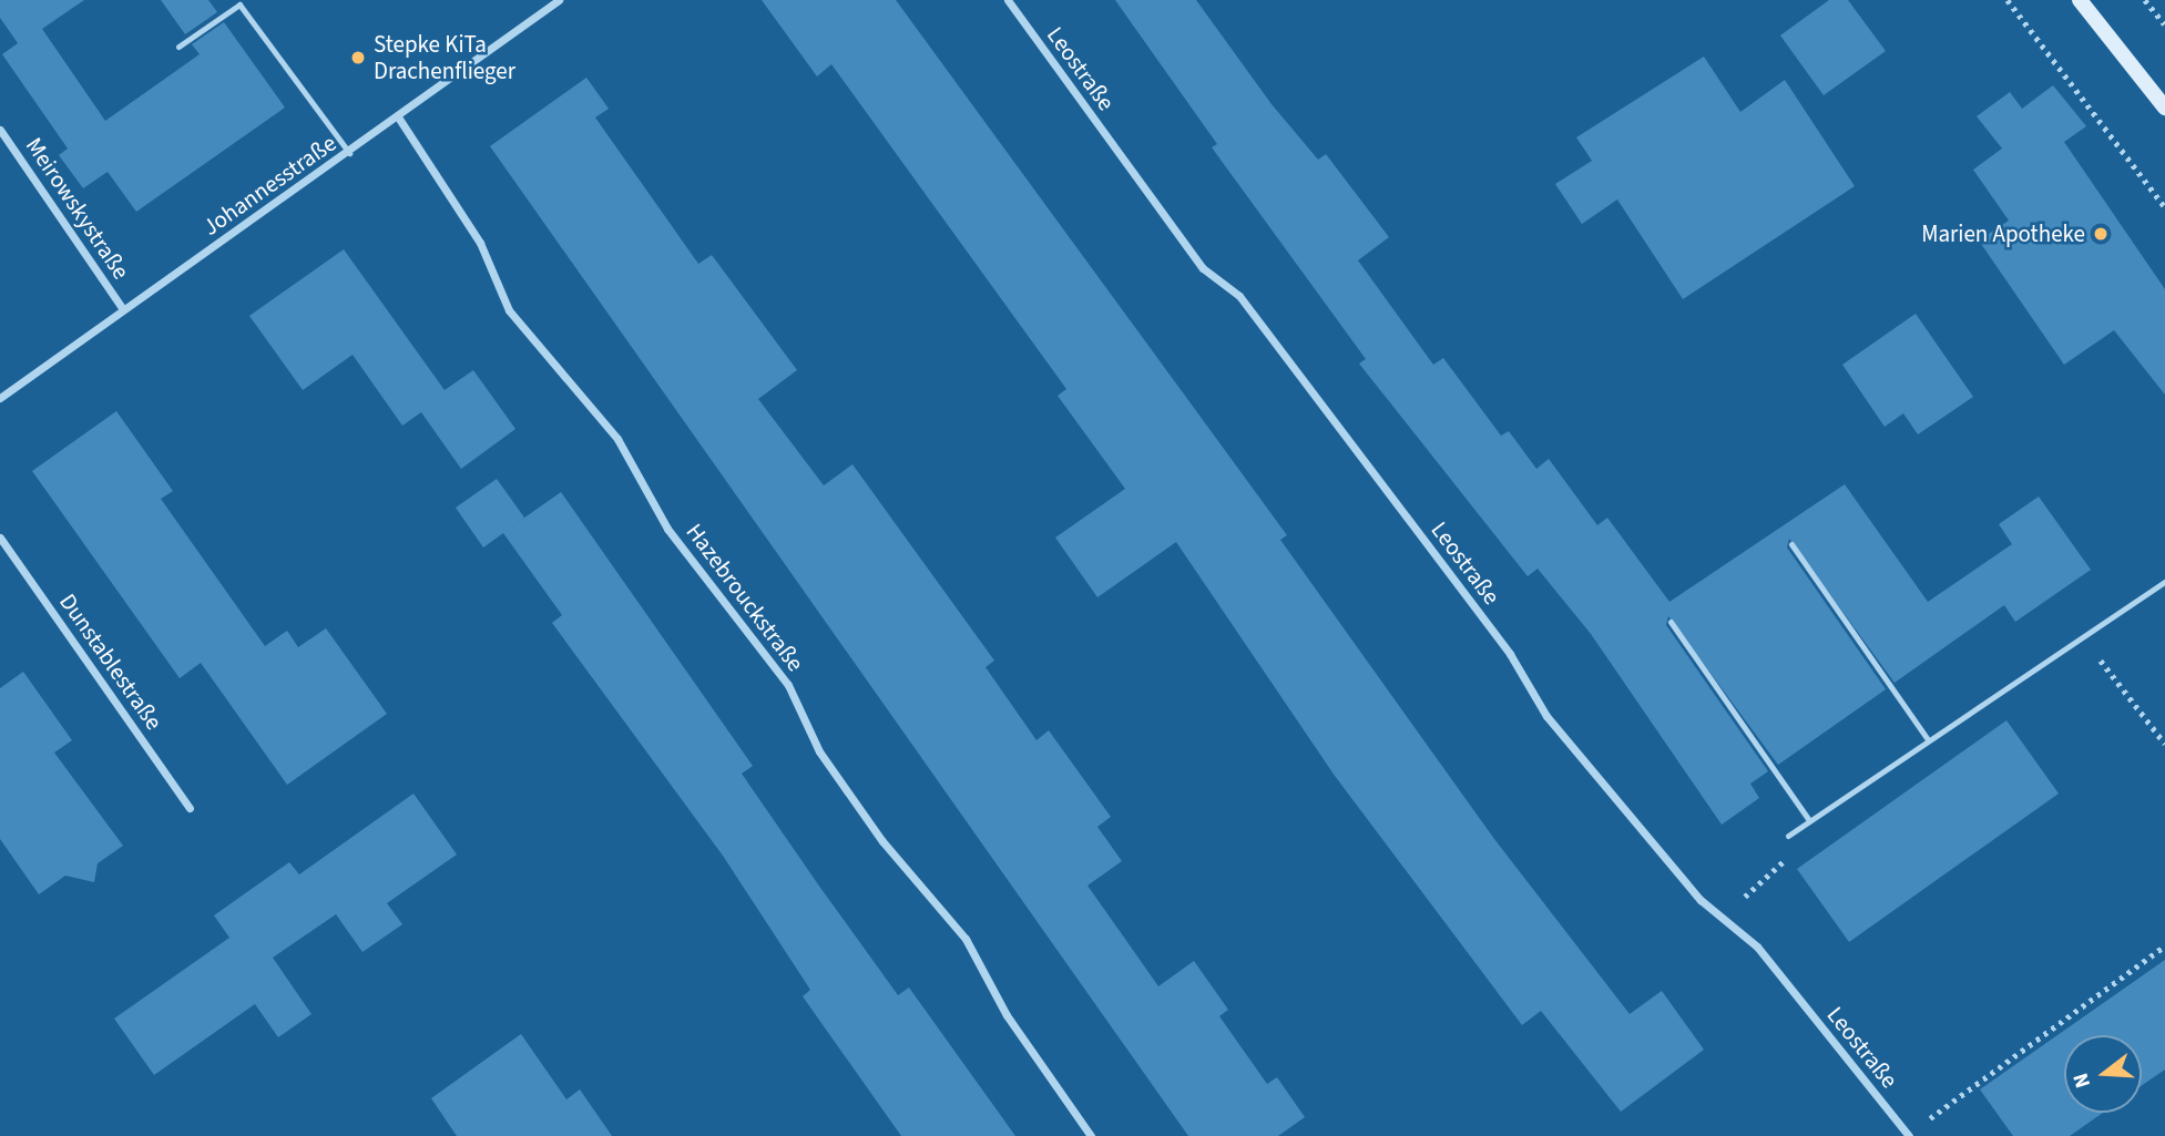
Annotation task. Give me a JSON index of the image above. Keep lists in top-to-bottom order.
{
  "streets": {
    "street": [
      "Leostraße",
      "Johannesstraße",
      "Meirowskystraße",
      "Hazebrouckstraße",
      "Dunstablestraße"
    ]
  },
  "crossings": [
    ["Johannesstraße", "Meirowskystraße"],
    ["Johannesstraße", "Hazebrouckstraße"]
  ],
  "places": ["Stepke KiTa Drachenflieger", "Marien Apotheke"],
  "north": "left"
}
